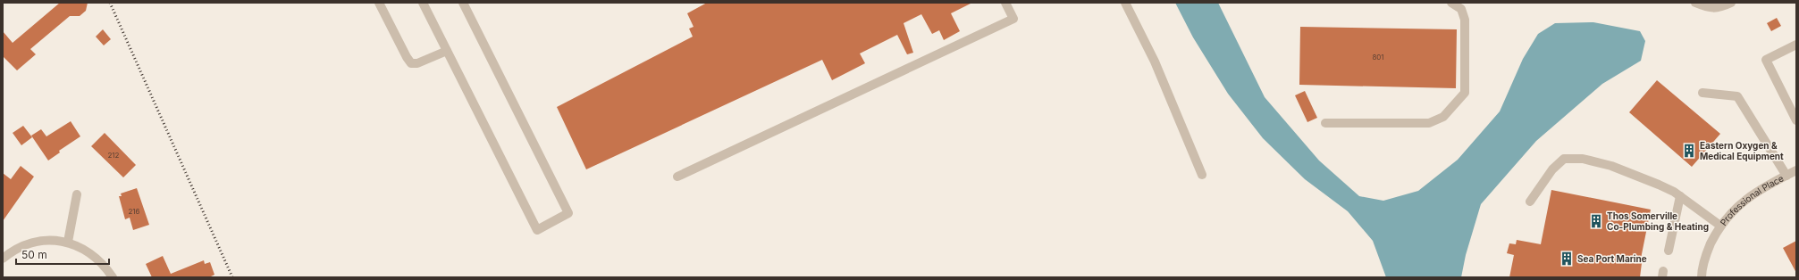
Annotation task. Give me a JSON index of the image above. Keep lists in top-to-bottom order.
{
  "streets": {
    "street": ["Professional Place"]
  },
  "places": {
    "building": ["Eastern Oxygen & Medical Equipment", "Thos Somerville Co-Plumbing & Heating", "Sea Port Marine"]
  },
  "house_numbers": ["801", "212", "216"],
  "scale_bar": "50 m"
}
